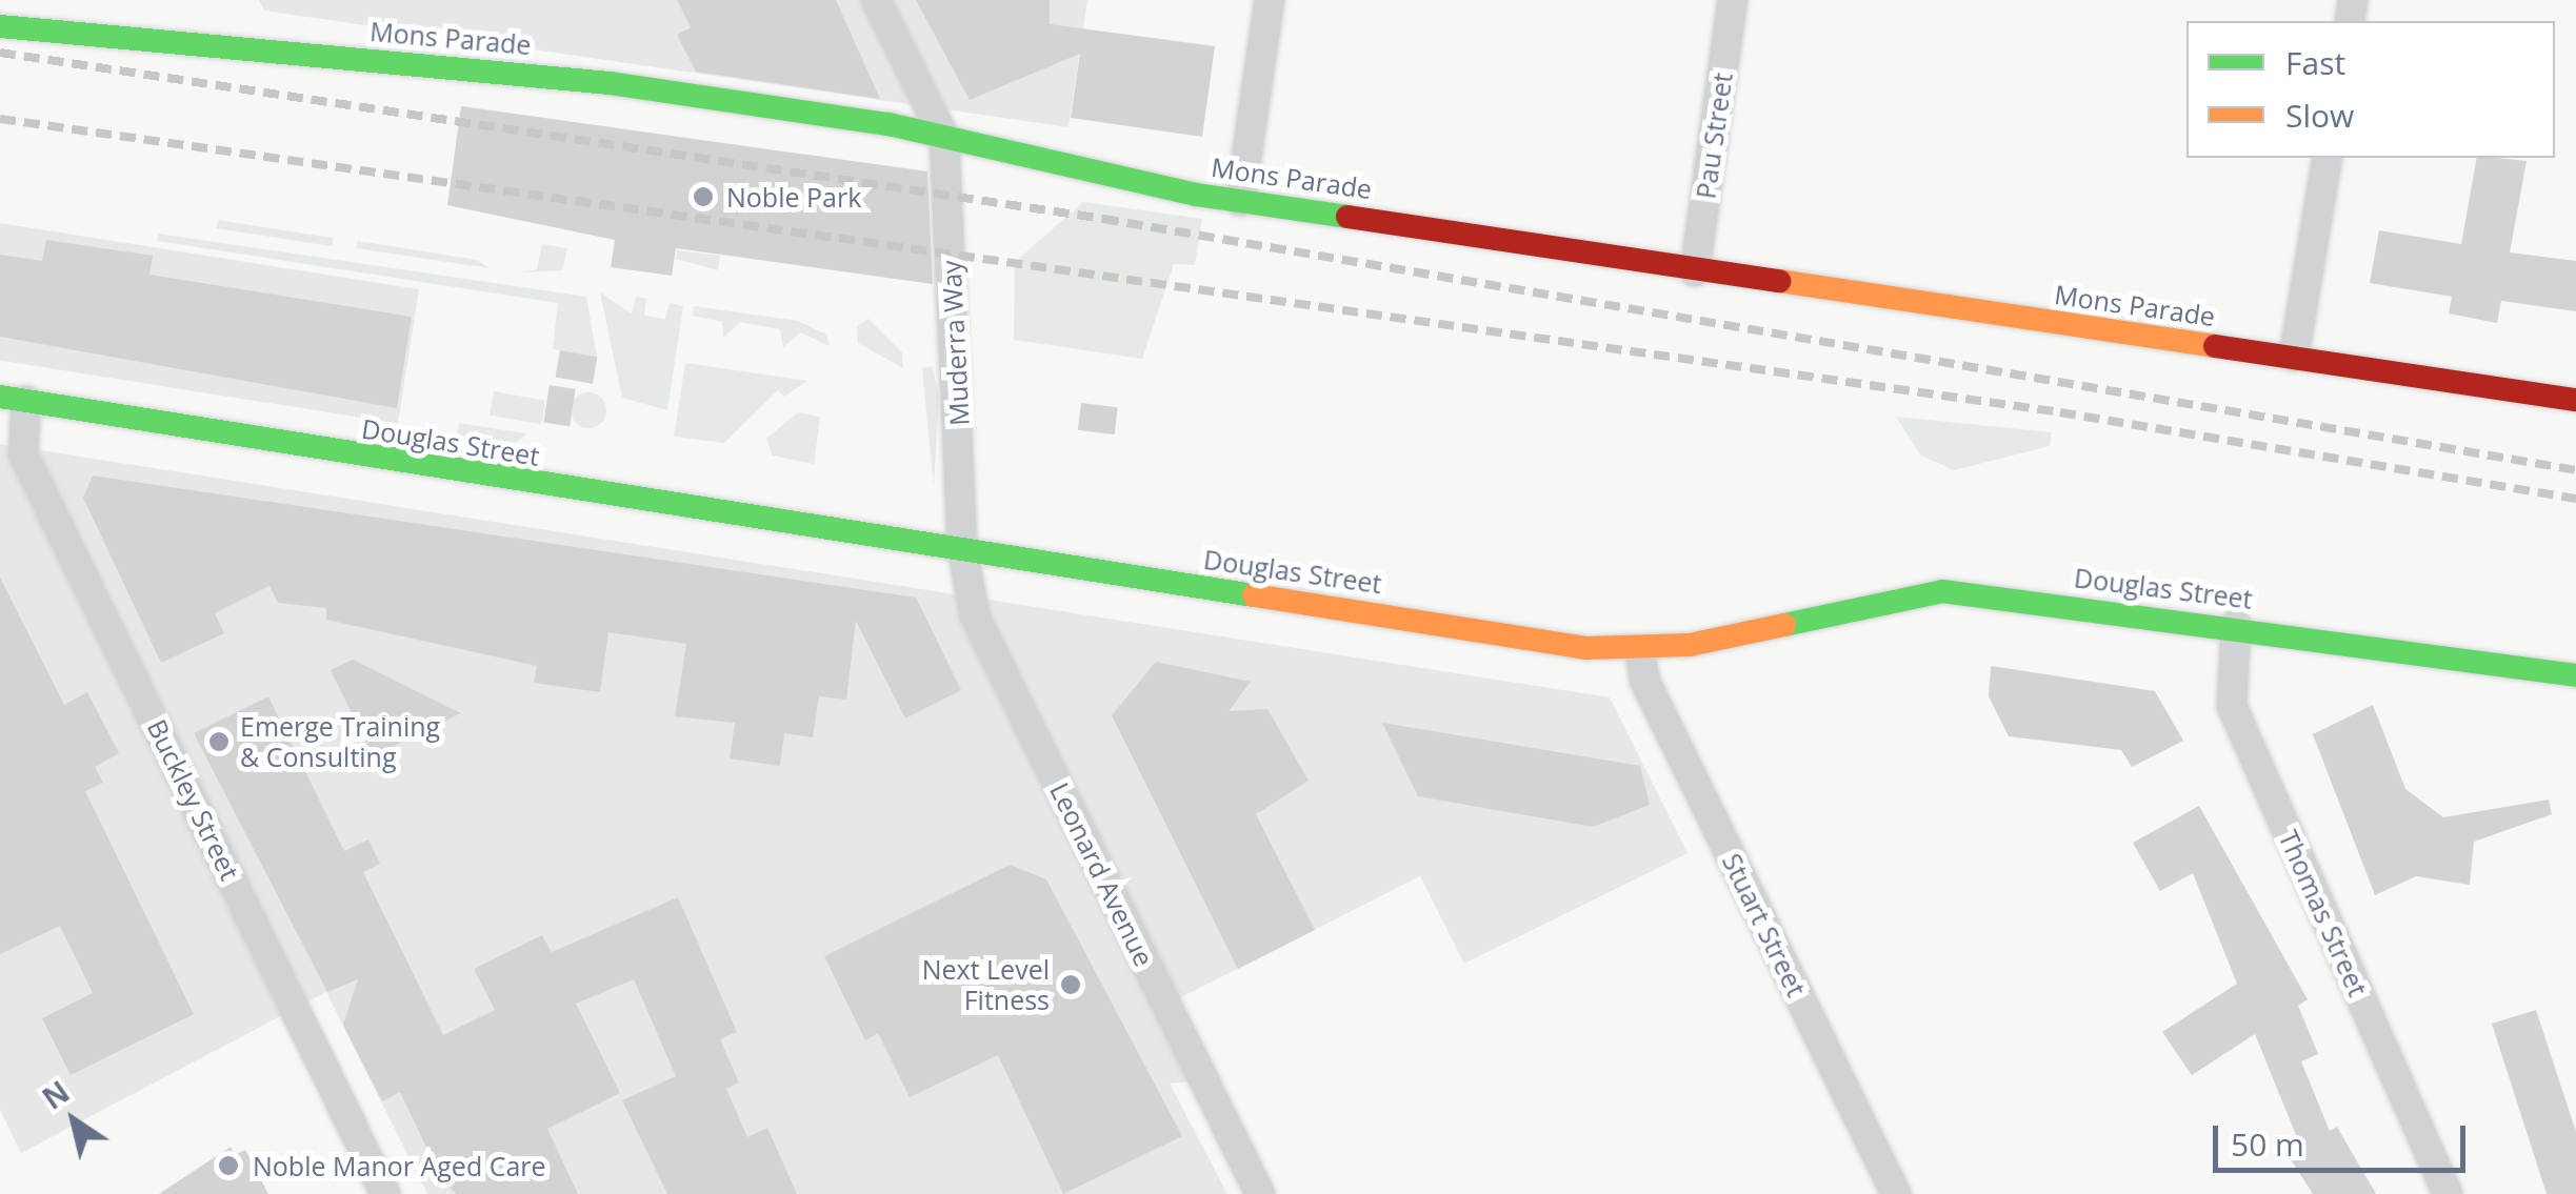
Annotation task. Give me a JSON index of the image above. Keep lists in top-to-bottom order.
{
  "streets": {
    "street": [
      "Mons Parade",
      "Pau Street",
      "Muderra Way",
      "Douglas Street",
      "Buckley Street",
      "Leonard Avenue",
      "Thomas Street",
      "Stuart Street"
    ]
  },
  "crossings": [
    ["Mons Parade", "Pau Street"],
    ["Mons Parade", "Muderra Way"],
    ["Muderra Way", "Douglas Street"],
    ["Muderra Way", "Leonard Avenue"],
    ["Douglas Street", "Buckley Street"],
    ["Douglas Street", "Leonard Avenue"],
    ["Douglas Street", "Thomas Street"],
    ["Douglas Street", "Stuart Street"]
  ],
  "places": [
    "Noble Park",
    "Emerge Training & Consulting",
    "Next Level Fitness",
    "Noble Manor Aged Care"
  ],
  "legend": ["Fast", "Slow"],
  "scale_bar": "50 m",
  "north": "top left"
}
